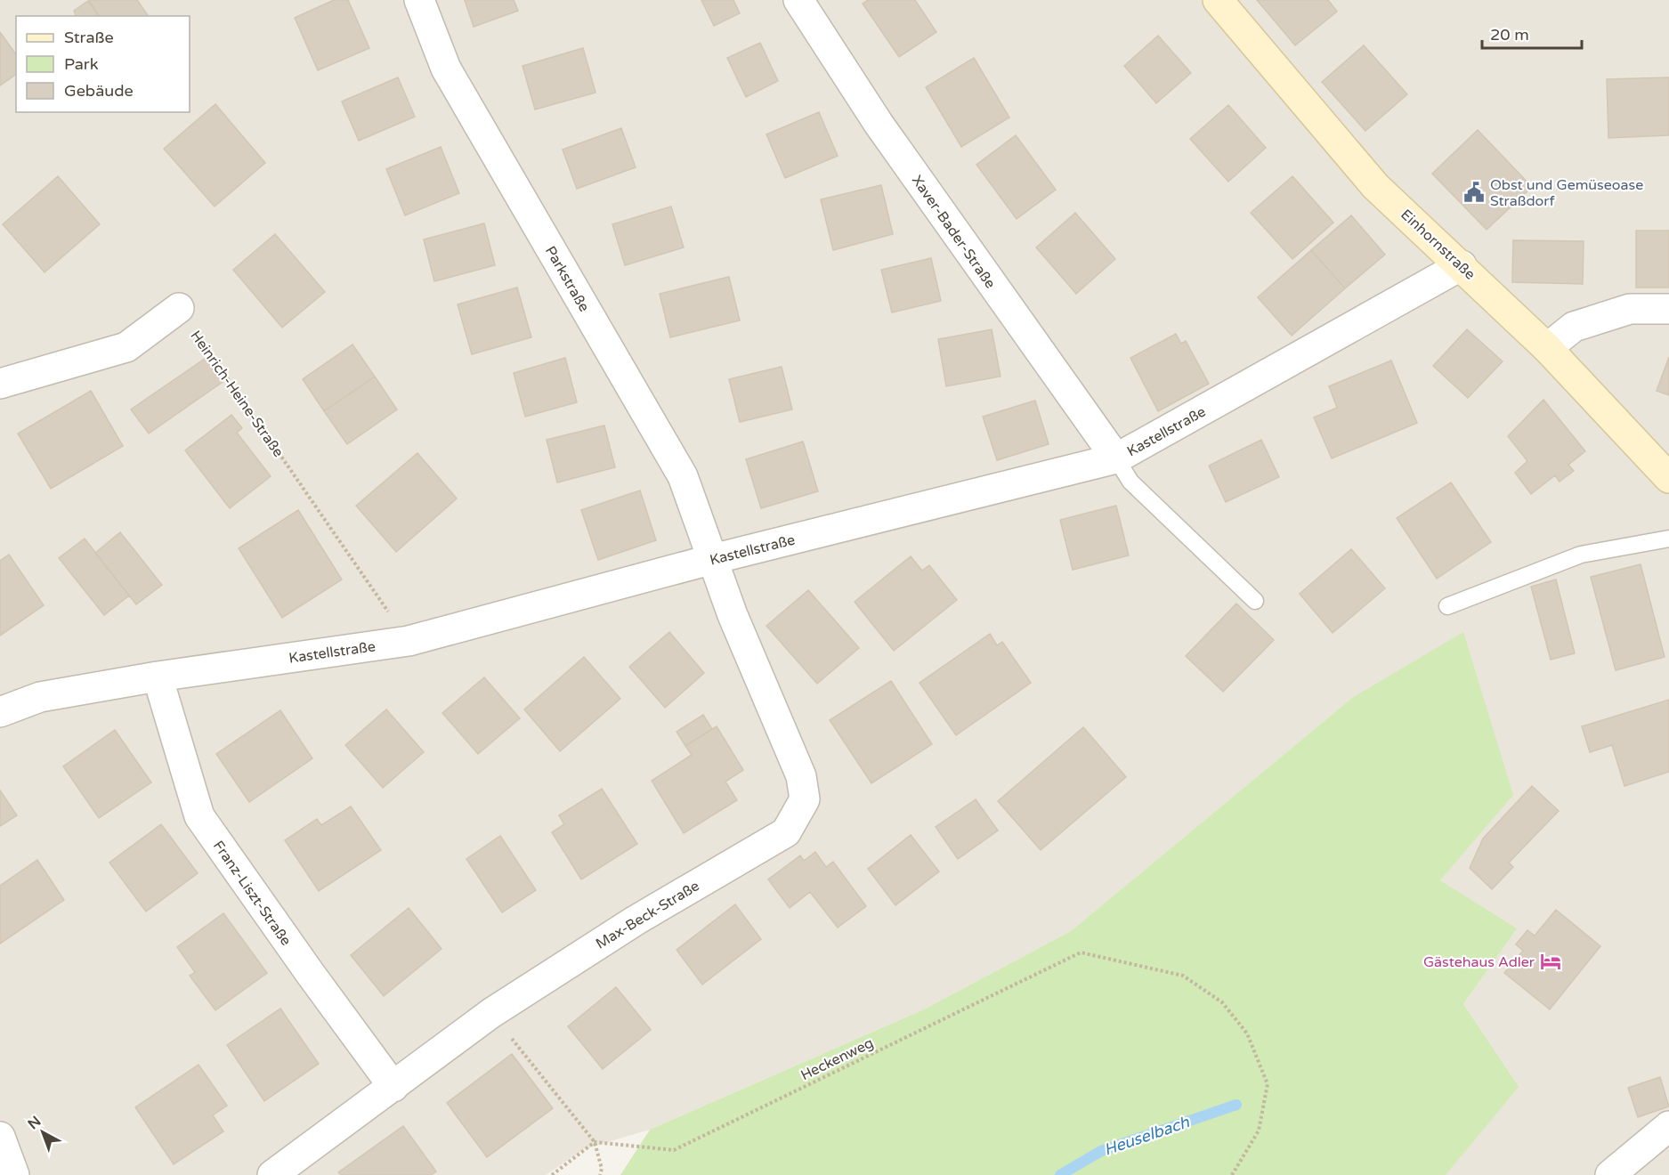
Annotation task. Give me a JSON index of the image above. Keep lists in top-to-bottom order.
{
  "streets": {
    "main road": ["Einhornstraße"],
    "street": [
      "Xaver-Bader-Straße",
      "Parkstraße",
      "Kastellstraße",
      "Franz-Liszt-Straße",
      "Max-Beck-Straße"
    ],
    "path": ["Heinrich-Heine-Straße", "Heckenweg"]
  },
  "crossings": [
    ["Xaver-Bader-Straße", "Kastellstraße"],
    ["Einhornstraße", "Kastellstraße"],
    ["Parkstraße", "Kastellstraße"],
    ["Parkstraße", "Max-Beck-Straße"],
    ["Heinrich-Heine-Straße", "Kastellstraße"],
    ["Kastellstraße", "Franz-Liszt-Straße"],
    ["Kastellstraße", "Max-Beck-Straße"],
    ["Franz-Liszt-Straße", "Max-Beck-Straße"]
  ],
  "water": ["Heuselbach"],
  "places": {
    "public building": ["Obst und Gemüseoase Straßdorf"],
    "hotel": ["Gästehaus Adler"]
  },
  "legend": ["Straße", "Park", "Gebäude"],
  "scale_bar": "20 m",
  "north": "top left"
}
